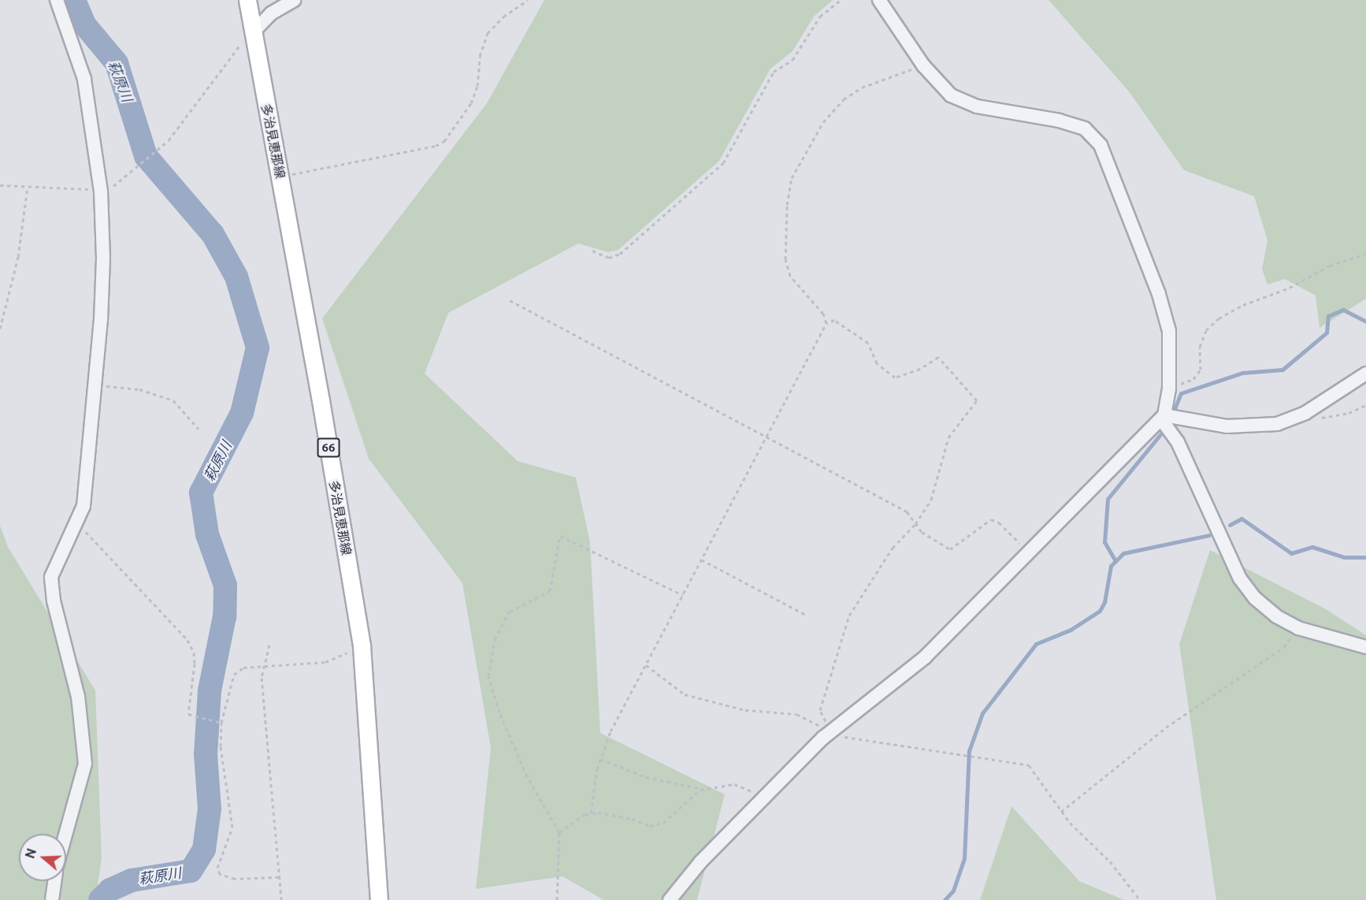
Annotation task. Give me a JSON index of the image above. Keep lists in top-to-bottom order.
{
  "streets": {
    "main road": ["多治見恵那線", "66"]
  },
  "water": ["萩原川"],
  "north": "left"
}
